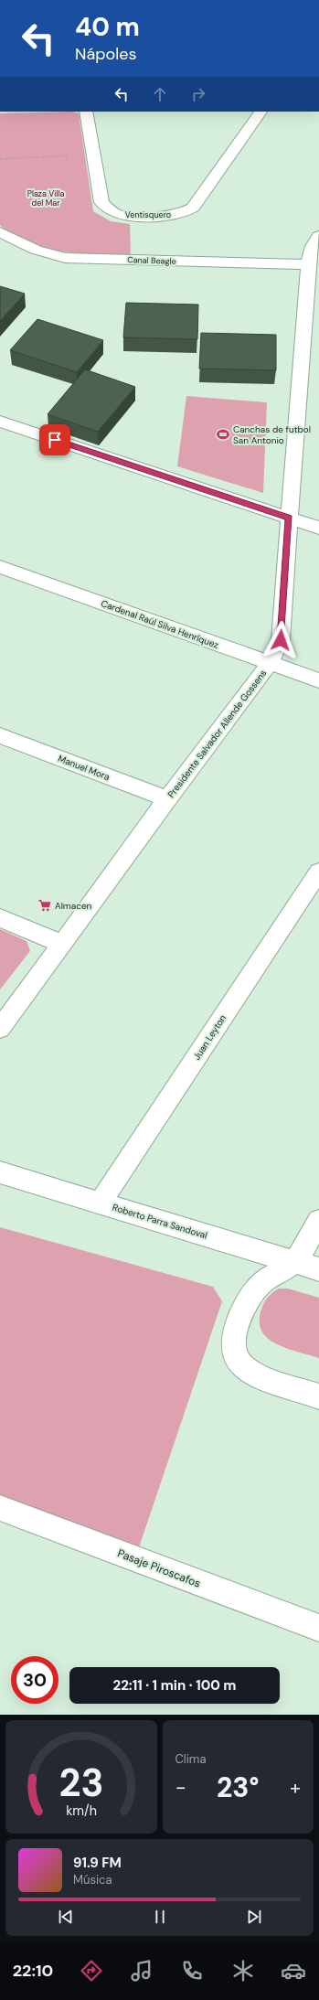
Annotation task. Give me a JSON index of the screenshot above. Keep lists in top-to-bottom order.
{
  "streets": {
    "street": [
      "Ventisquero",
      "Canal Beagle",
      "Cardenal Raúl Silva Henríquez",
      "Presidente Salvador Allende Gossens",
      "Manuel Mora",
      "Juan Leyton",
      "Roberto Parra Sandoval",
      "Pasaje Piroscafos"
    ]
  },
  "crossings": [
    ["Canal Beagle", "Presidente Salvador Allende Gossens"],
    ["Cardenal Raúl Silva Henríquez", "Presidente Salvador Allende Gossens"],
    ["Presidente Salvador Allende Gossens", "Manuel Mora"],
    ["Juan Leyton", "Roberto Parra Sandoval"]
  ],
  "parks": ["Plaza Villa del Mar"],
  "places": {
    "sports": ["Canchas de futbol San Antonio"],
    "supermarket": ["Almacen"]
  },
  "page": {
    "turn": ["40 m", "Nápoles"],
    "limit": "30",
    "trip": "22:11 · 1 min · 100 m",
    "tile": "Clima",
    "heat": ["−", "23°", "+"],
    "song": ["91.9 FM", "Música"],
    "tabs": "22:10",
    "gauge": ["23", "km/h"]
  }
}
